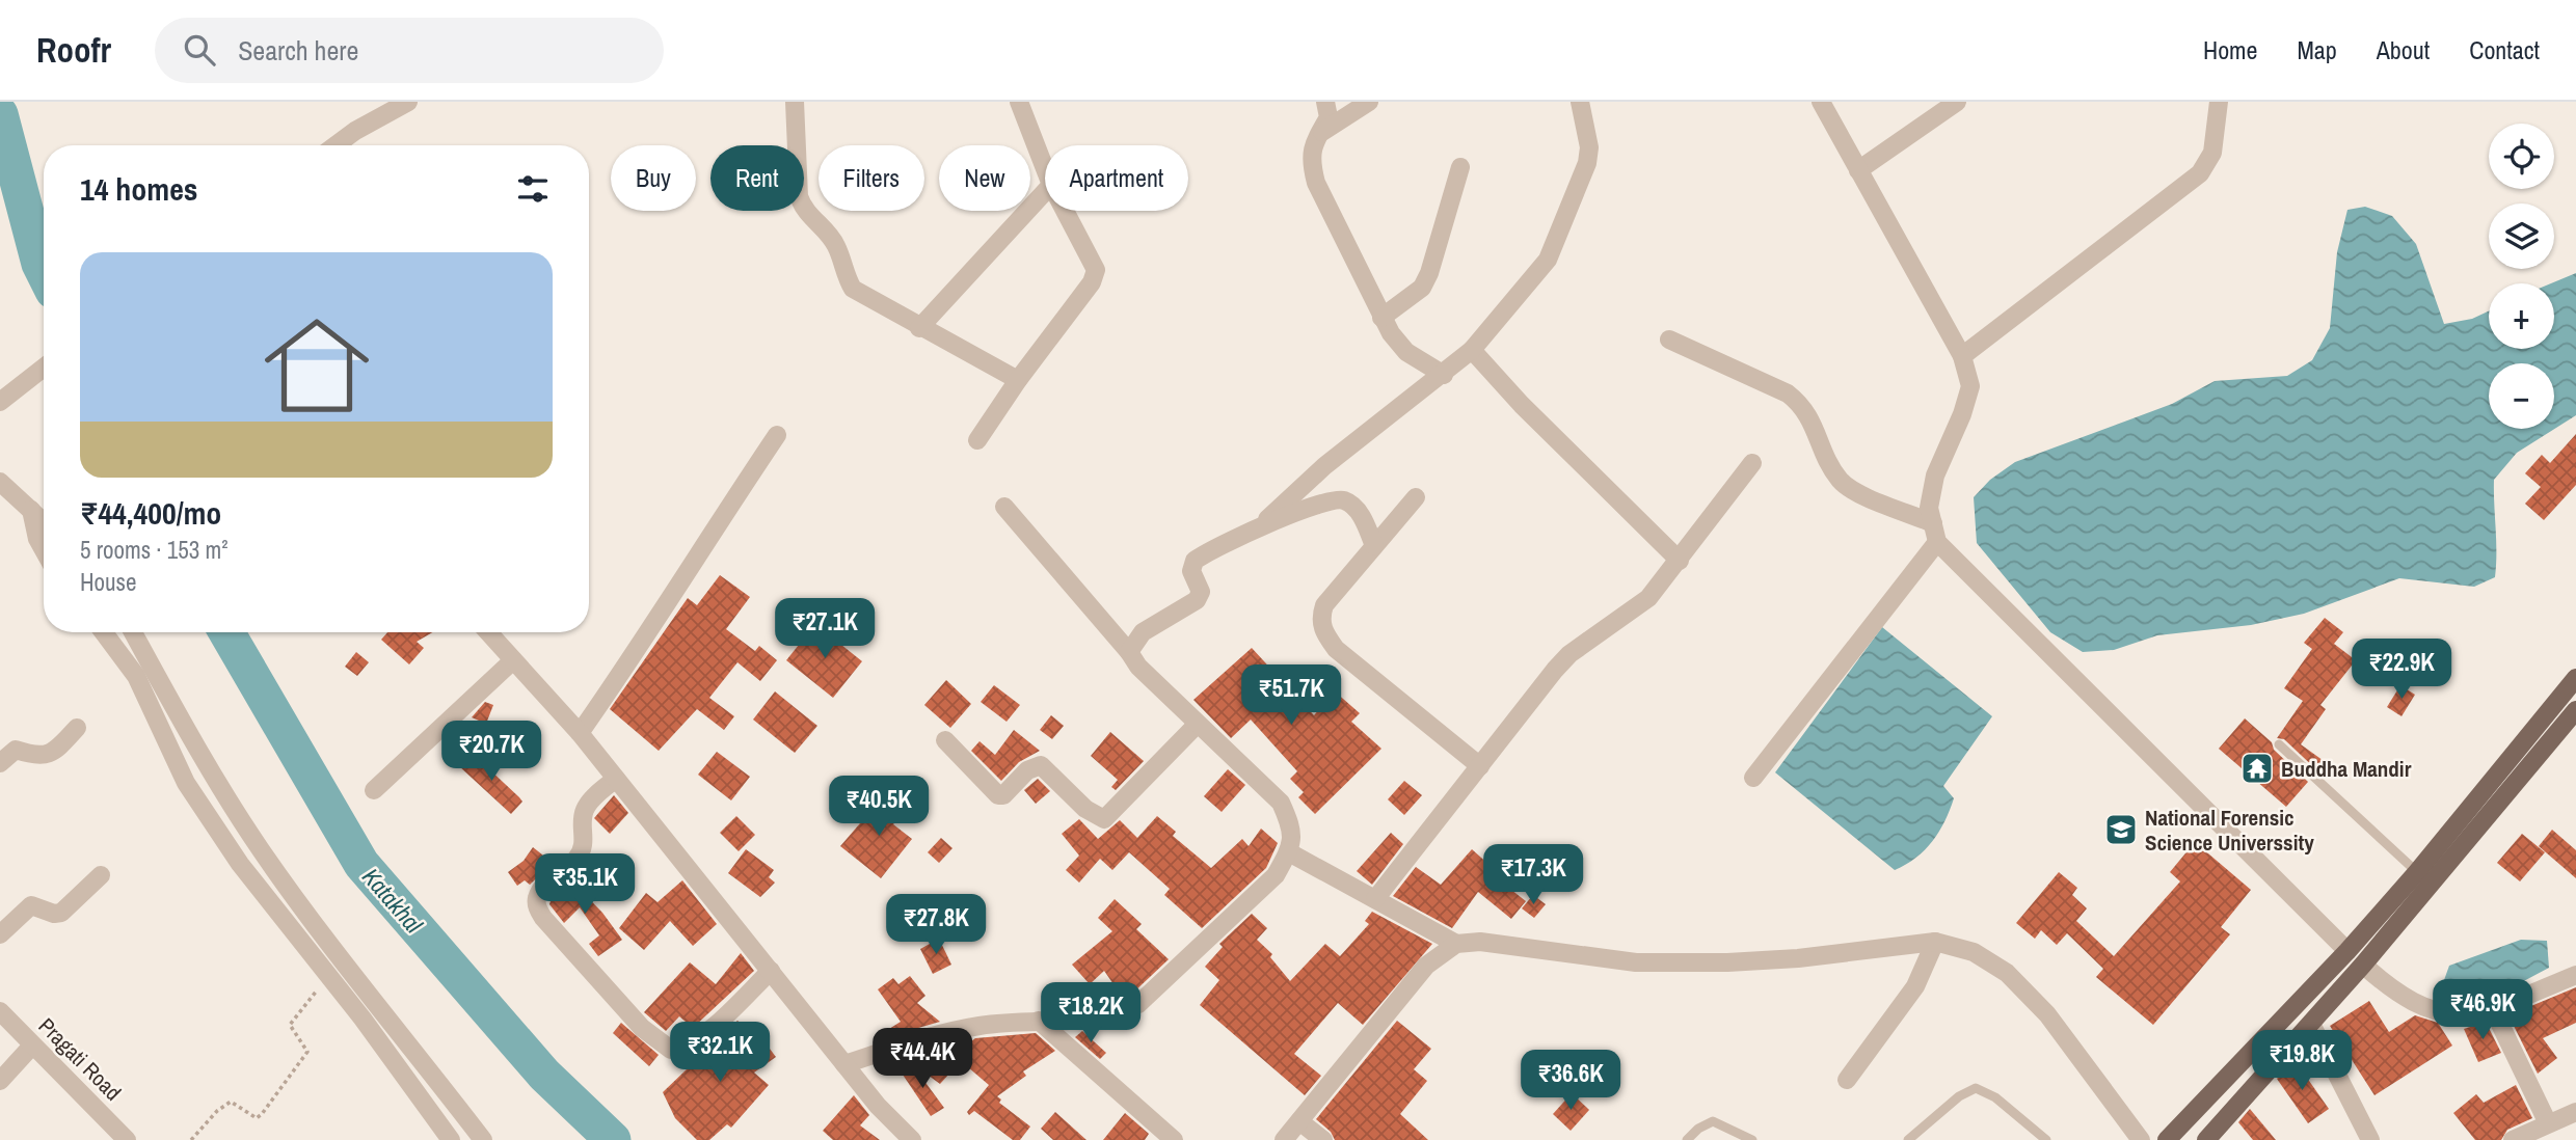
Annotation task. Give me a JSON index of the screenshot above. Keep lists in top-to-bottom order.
{
  "streets": {
    "street": ["Pragati Road"]
  },
  "water": ["Katakhal"],
  "places": {
    "temple": ["Buddha Mandir"],
    "school or university": ["National Forensic Science Universsity"]
  },
  "page": {
    "header": "Roofr",
    "search": "Search here",
    "nav": [
      "Home",
      "Map",
      "About",
      "Contact"
    ],
    "map_buttons": ["+", "−"],
    "chip": [
      "Buy",
      "Rent",
      "Filters",
      "New",
      "Apartment"
    ],
    "heading": "14 homes",
    "list": [
      {
        "name": "₹44,400/mo",
        "note": "5 rooms · 153 m² · House"
      }
    ],
    "price": [
      "₹27.1K",
      "₹22.9K",
      "₹51.7K",
      "₹20.7K",
      "₹40.5K",
      "₹17.3K",
      "₹35.1K",
      "₹27.8K",
      "₹46.9K",
      "₹18.2K",
      "₹32.1K",
      "₹44.4K",
      "₹19.8K",
      "₹36.6K"
    ]
  }
}
